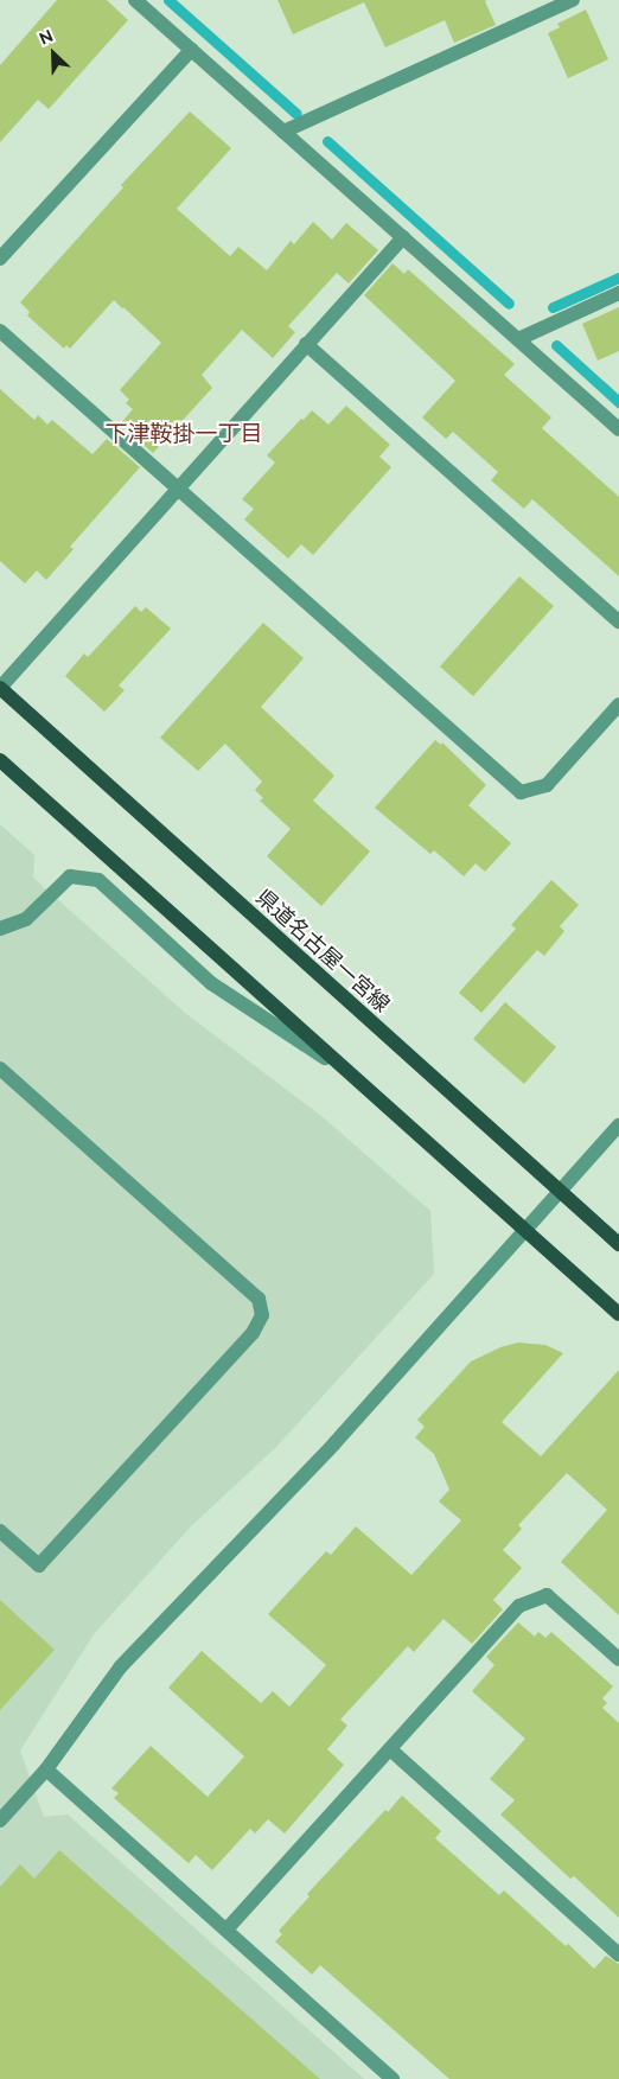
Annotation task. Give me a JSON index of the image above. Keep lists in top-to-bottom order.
{
  "streets": {
    "main road": ["県道名古屋一宮線"]
  },
  "districts": ["下津鞍掛一丁目"],
  "north": "top left"
}
